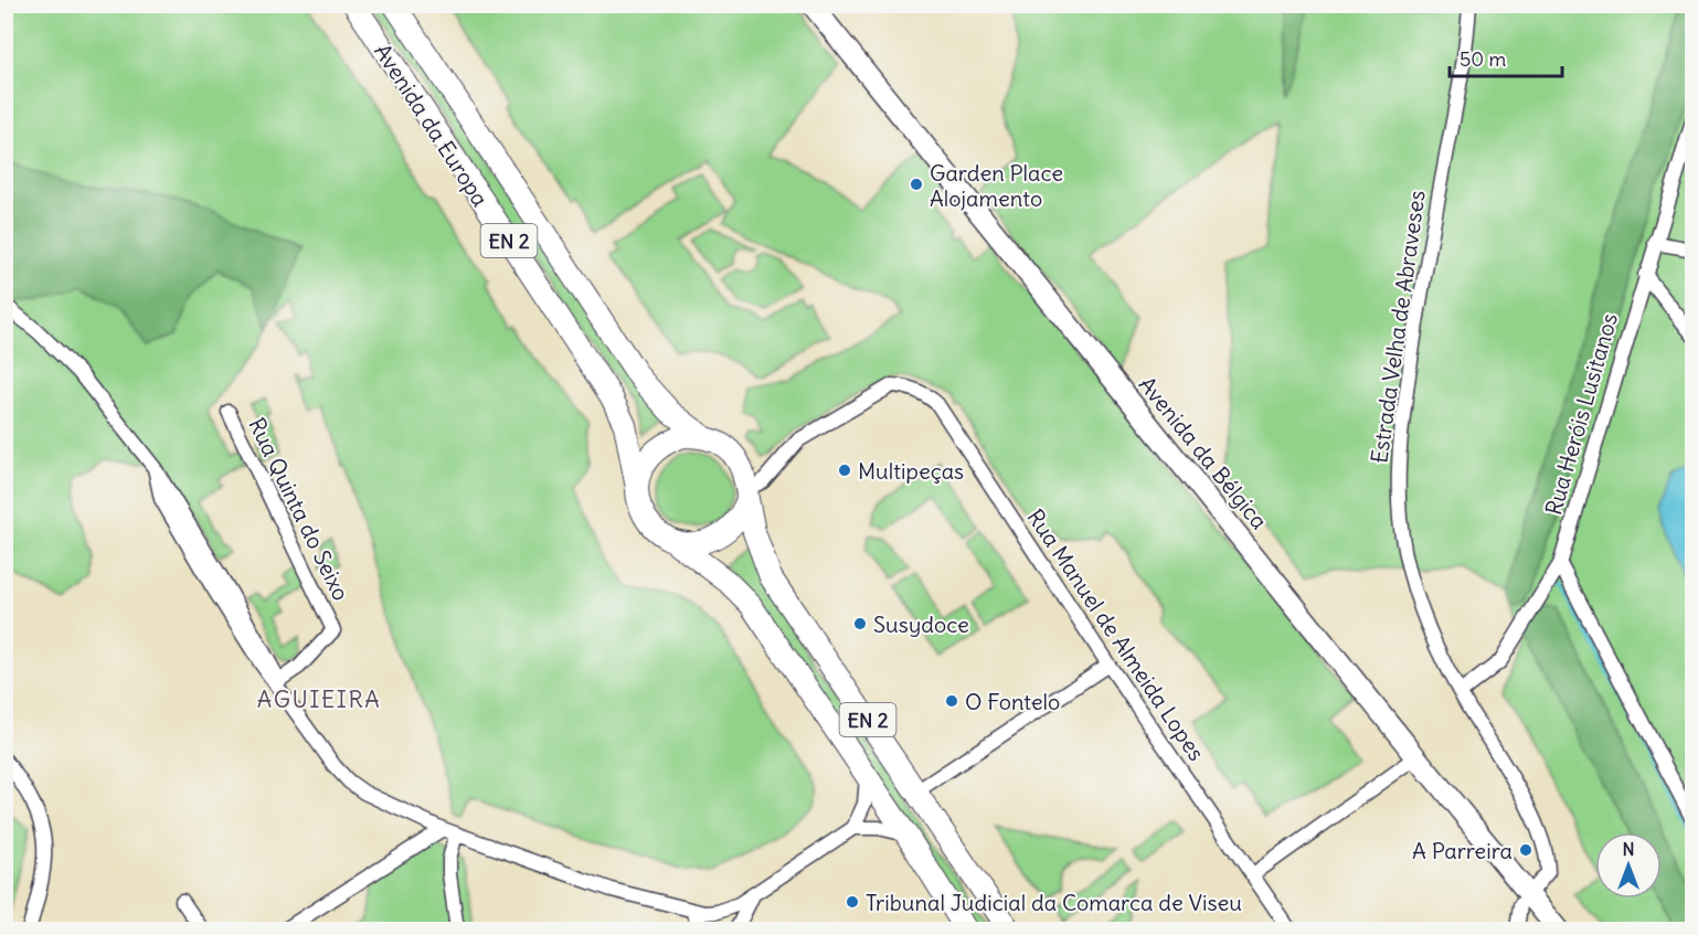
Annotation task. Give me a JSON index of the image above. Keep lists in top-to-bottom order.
{
  "streets": {
    "main road": ["Avenida da Europa", "EN 2", "Avenida da Bélgica"],
    "street": [
      "Estrada Velha de Abraveses",
      "Rua Heróis Lusitanos",
      "Rua Quinta do Seixo",
      "Rua Manuel de Almeida Lopes"
    ]
  },
  "crossings": [
    ["Avenida da Europa", "EN 2"],
    ["Avenida da Europa", "Rua Manuel de Almeida Lopes"],
    ["EN 2", "Rua Manuel de Almeida Lopes"],
    ["Estrada Velha de Abraveses", "Rua Heróis Lusitanos"],
    ["Estrada Velha de Abraveses", "Avenida da Bélgica"]
  ],
  "districts": ["AGUIEIRA"],
  "places": [
    "Garden Place Alojamento",
    "Multipeças",
    "Susydoce",
    "O Fontelo",
    "A Parreira",
    "Tribunal Judicial da Comarca de Viseu"
  ],
  "scale_bar": "50 m",
  "north": "top"
}
